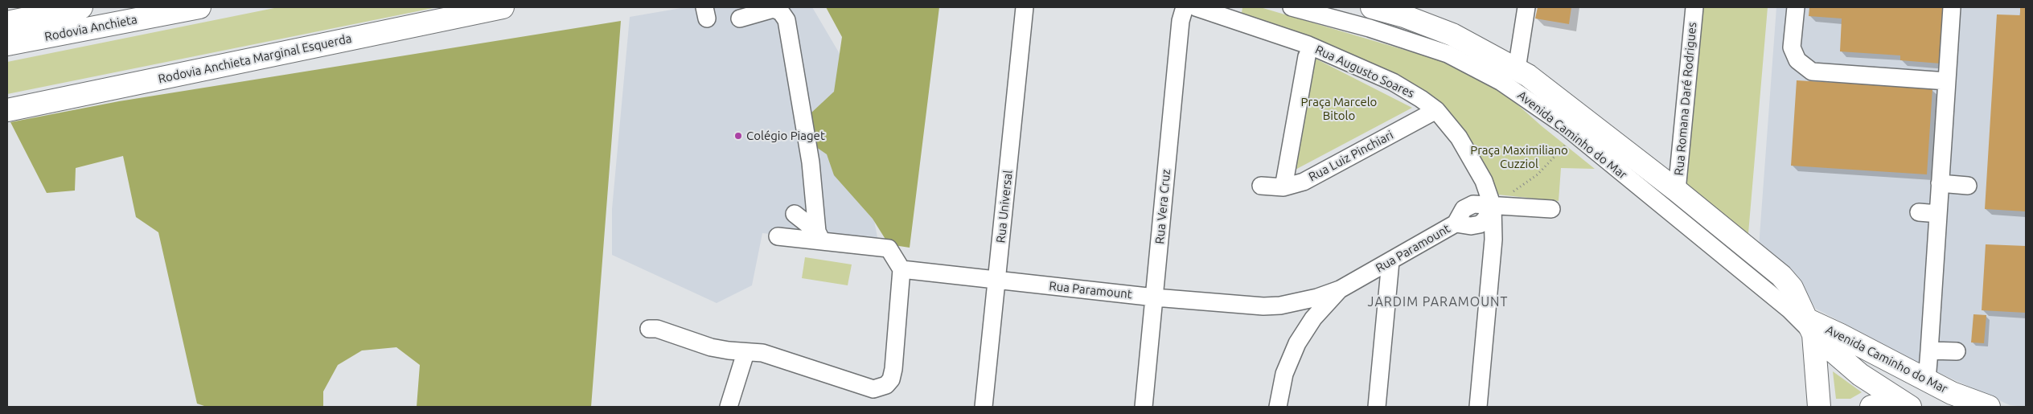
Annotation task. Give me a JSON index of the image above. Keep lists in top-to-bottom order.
{
  "streets": {
    "main road": ["Rodovia Anchieta", "Rodovia Anchieta Marginal Esquerda", "Avenida Caminho do Mar"],
    "street": [
      "Rua Augusto Soares",
      "Rua Romana Daré Rodrigues",
      "Rua Luiz Pinchiari",
      "Rua Universal",
      "Rua Vera Cruz",
      "Rua Paramount"
    ]
  },
  "crossings": [
    ["Rua Augusto Soares", "Rua Luiz Pinchiari"],
    ["Rua Augusto Soares", "Rua Paramount"],
    ["Rua Romana Daré Rodrigues", "Avenida Caminho do Mar"],
    ["Rua Universal", "Rua Paramount"],
    ["Rua Vera Cruz", "Rua Paramount"]
  ],
  "districts": ["JARDIM PARAMOUNT"],
  "parks": ["Praça Marcelo Bitolo", "Praça Maximiliano Cuzziol"],
  "places": ["Colégio Piaget"]
}
